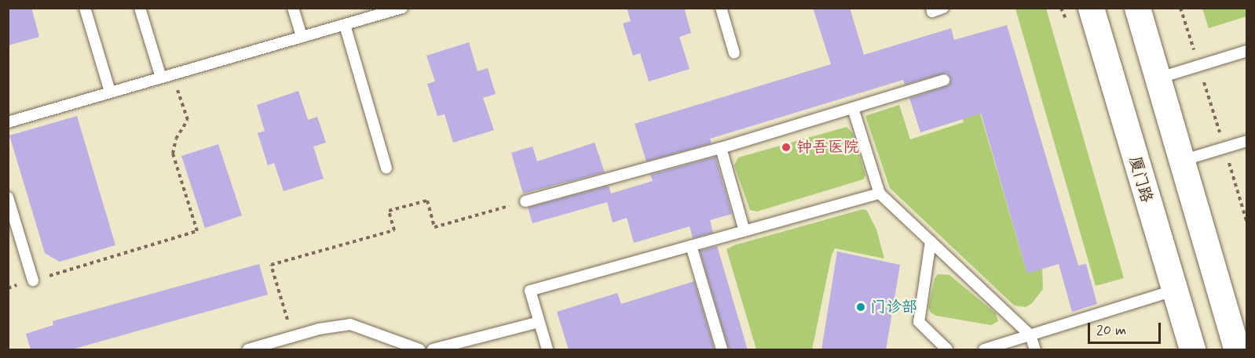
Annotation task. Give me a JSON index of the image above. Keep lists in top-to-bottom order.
{
  "streets": {
    "street": ["厦门路"]
  },
  "places": ["钟吾医院", "门诊部"],
  "scale_bar": "20 m"
}
